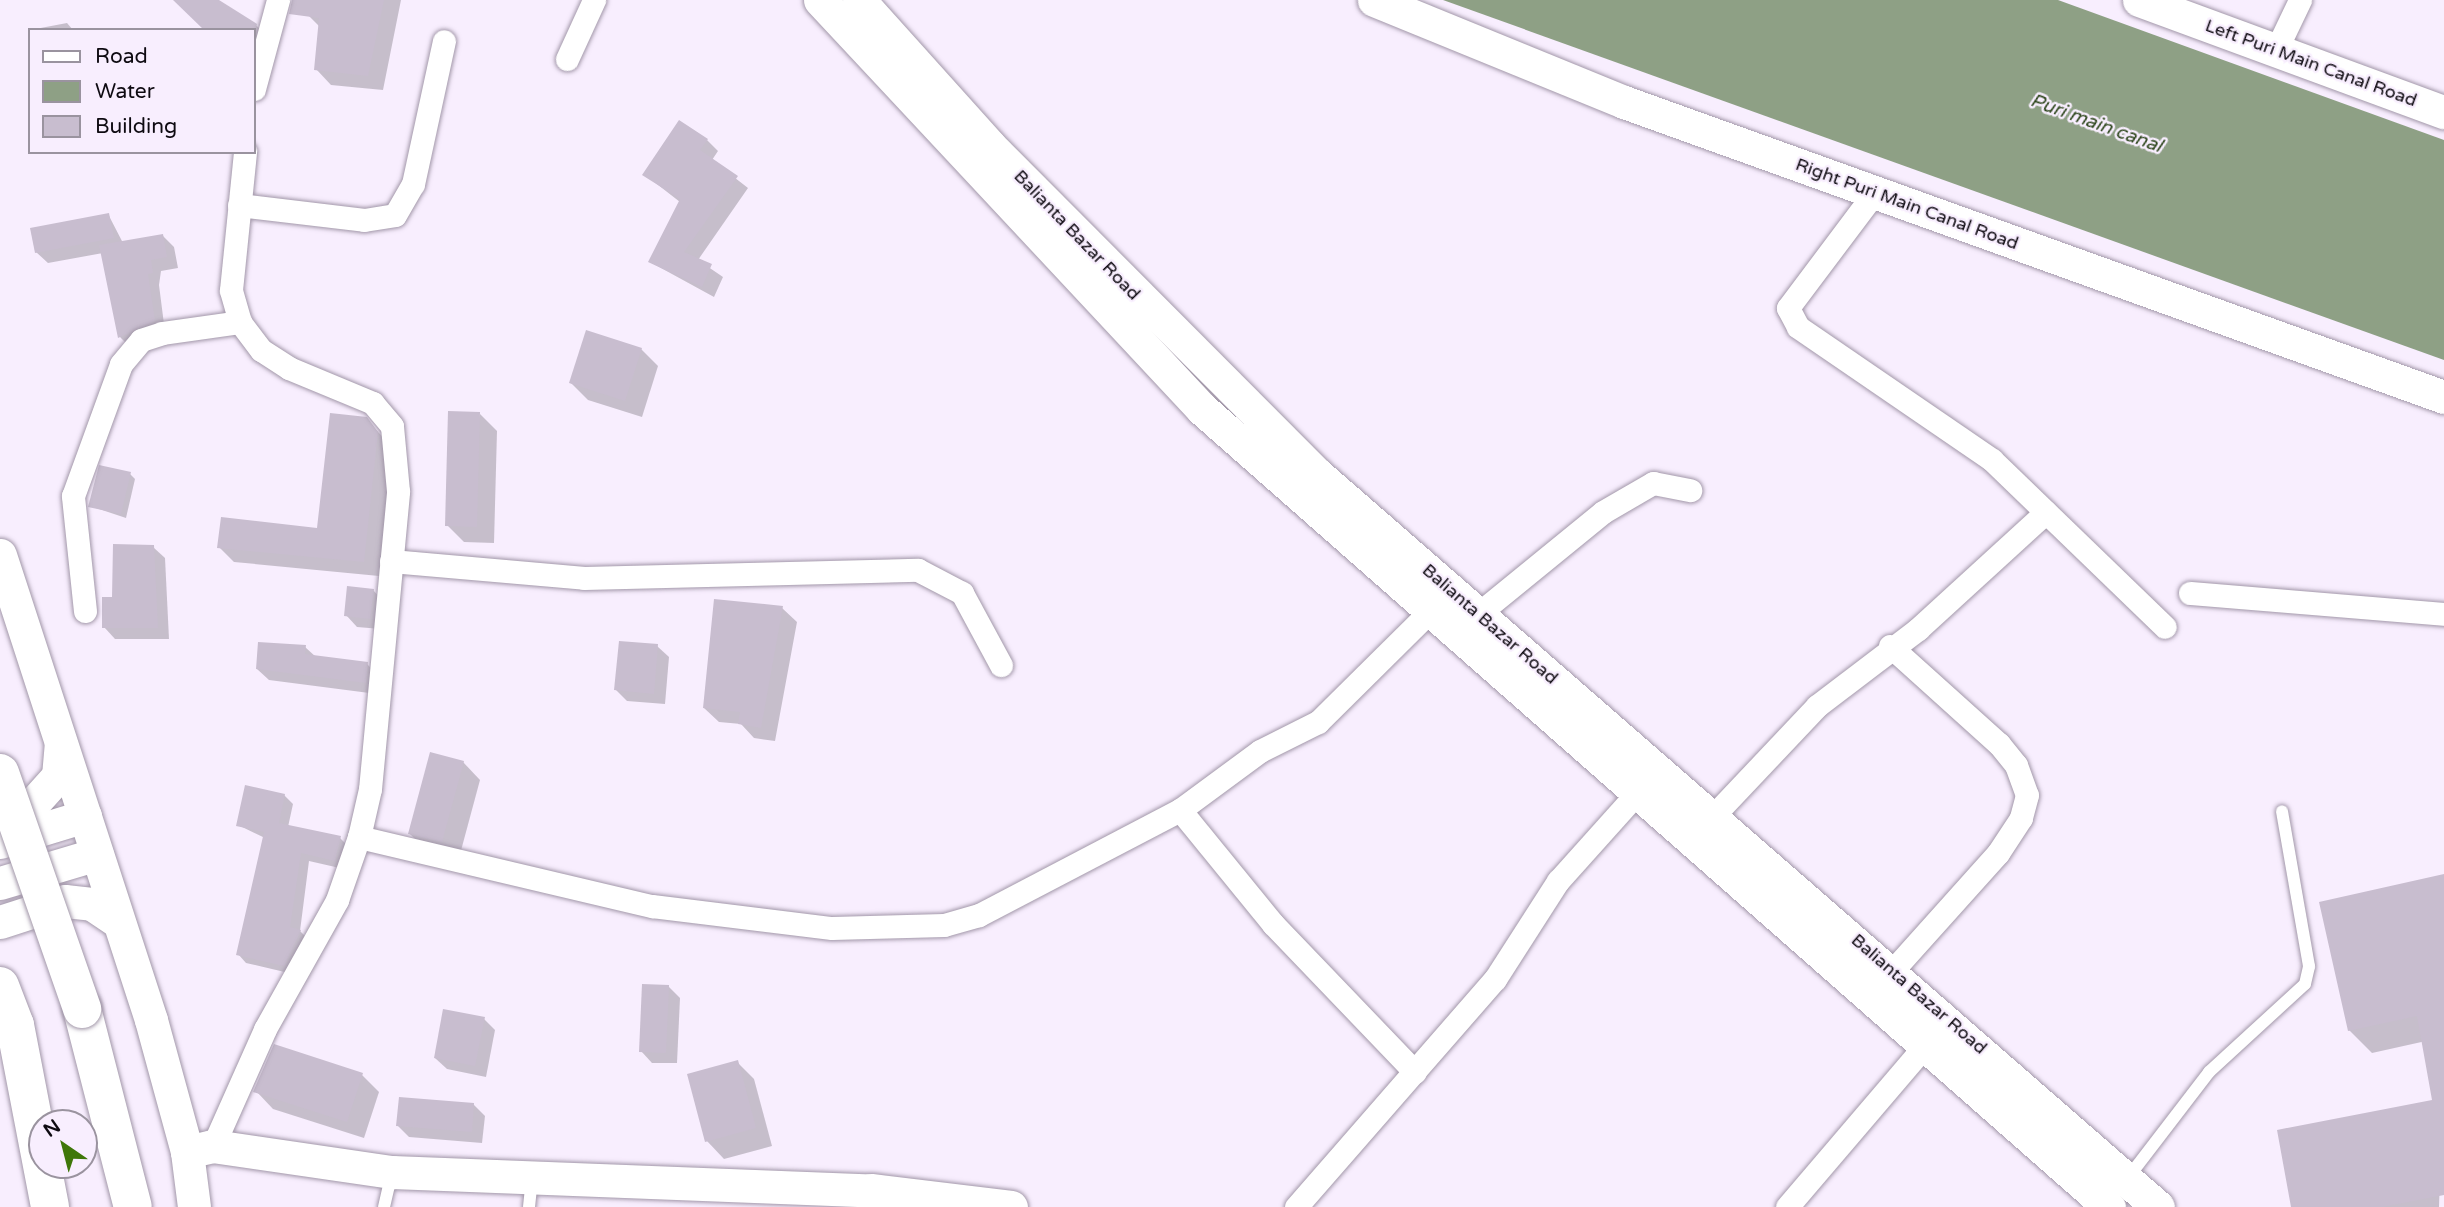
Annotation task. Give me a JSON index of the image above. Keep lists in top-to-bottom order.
{
  "streets": {
    "street": ["Left Puri Main Canal Road", "Right Puri Main Canal Road", "Balianta Bazar Road"]
  },
  "water": ["Puri main canal"],
  "legend": ["Road", "Water", "Building"],
  "north": "top left"
}
